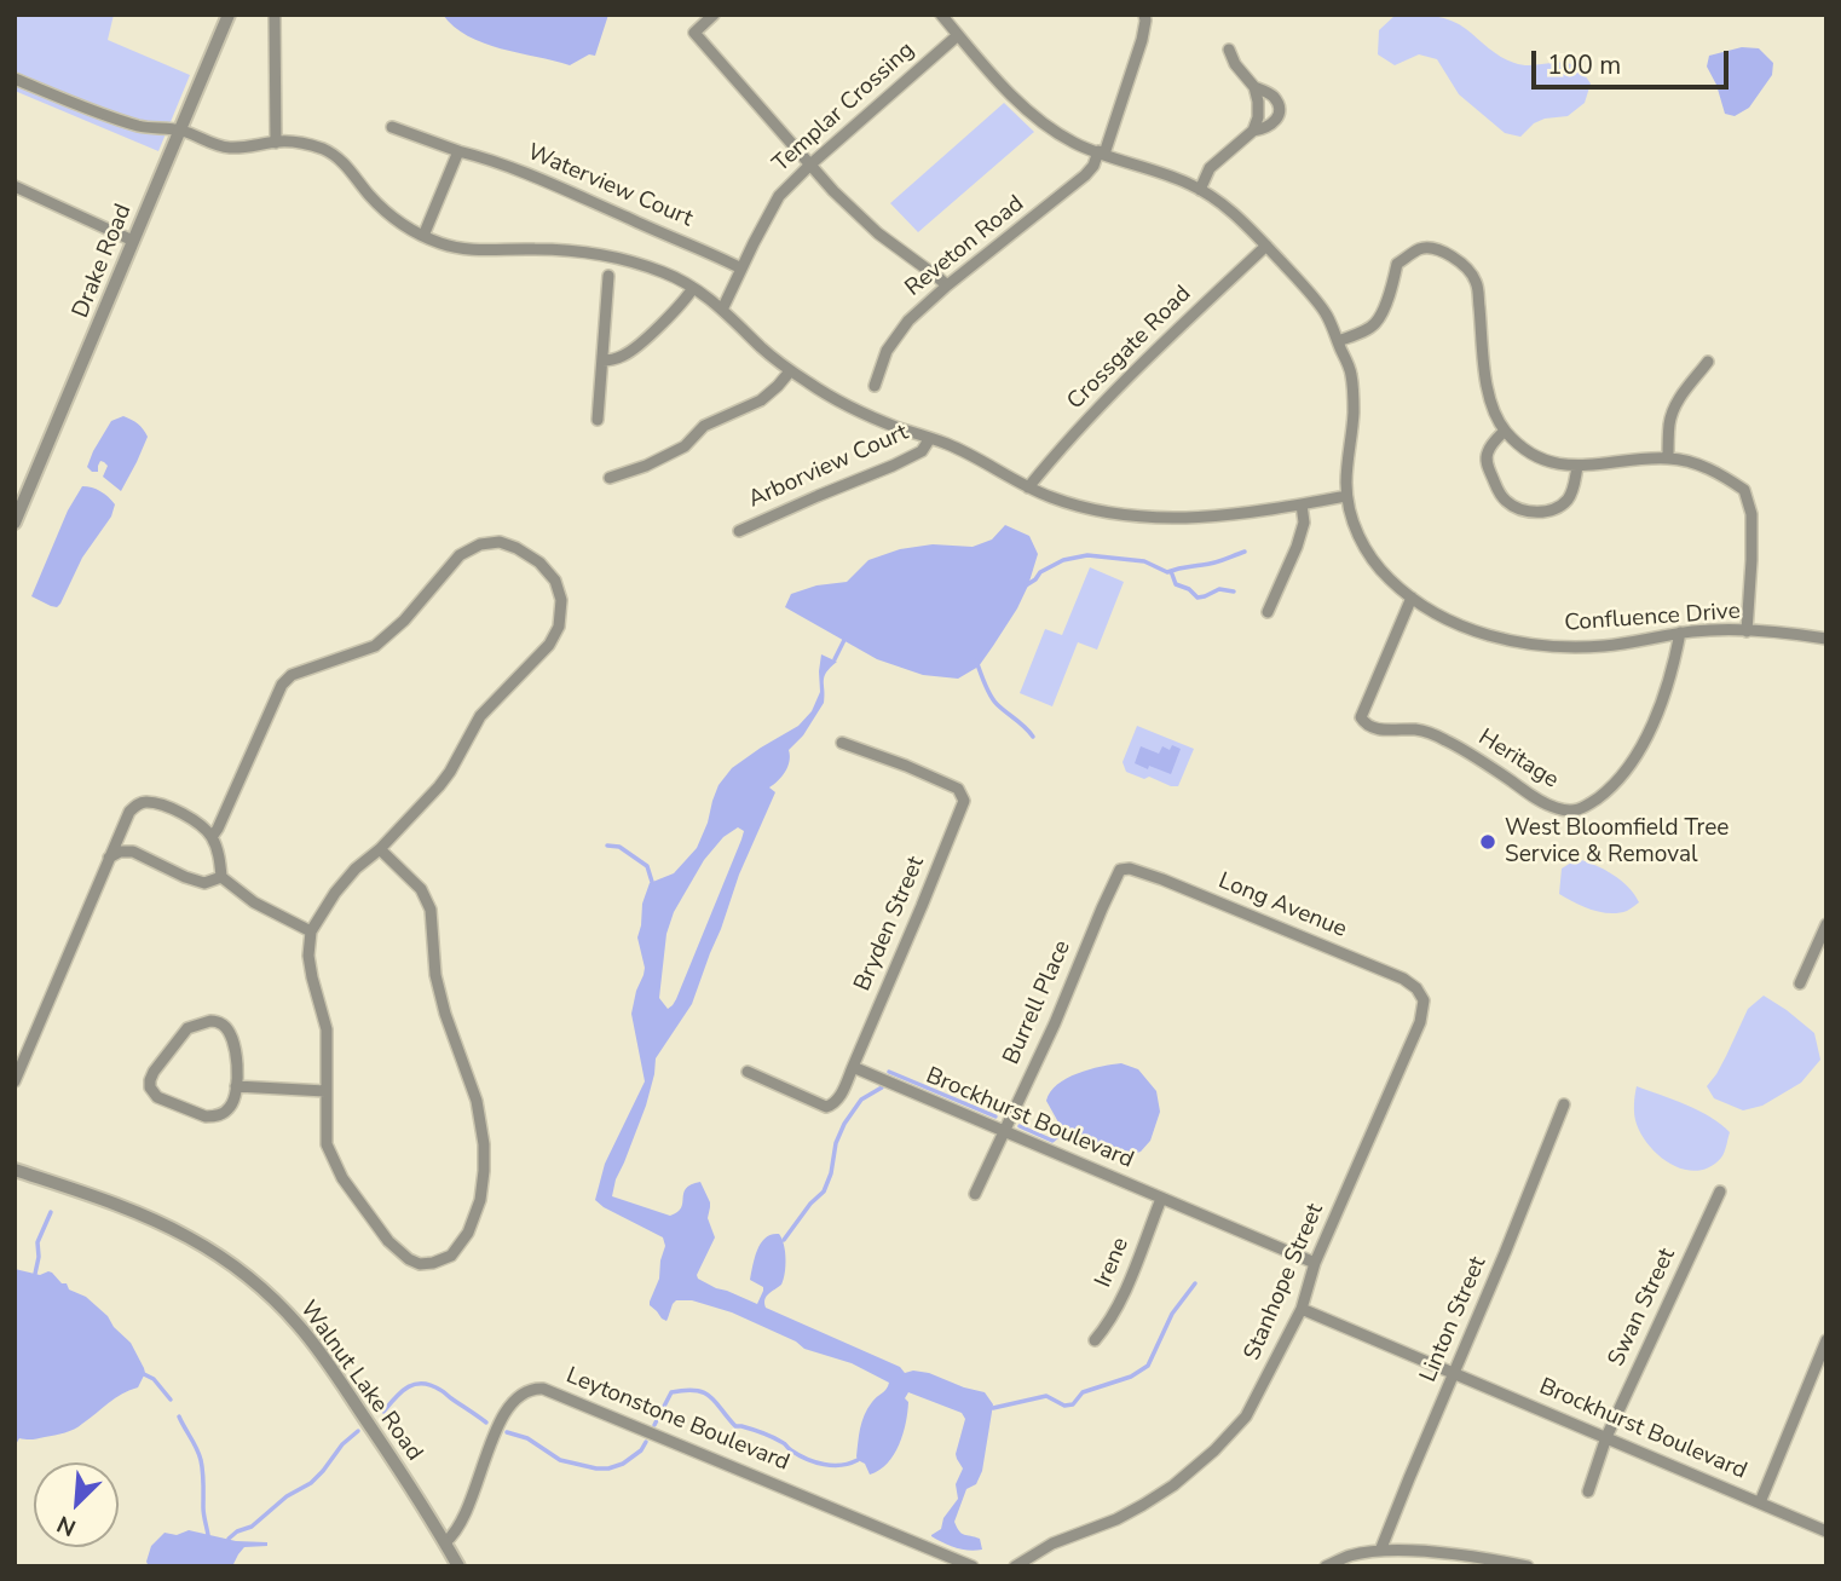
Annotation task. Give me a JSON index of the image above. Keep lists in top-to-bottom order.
{
  "streets": {
    "street": [
      "Templar Crossing",
      "Waterview Court",
      "Reveton Road",
      "Drake Road",
      "Crossgate Road",
      "Arborview Court",
      "Confluence Drive",
      "Heritage",
      "Long Avenue",
      "Bryden Street",
      "Burrell Place",
      "Brockhurst Boulevard",
      "Irene",
      "Stanhope Street",
      "Swan Street",
      "Linton Street",
      "Walnut Lake Road",
      "Leytonstone Boulevard"
    ]
  },
  "crossings": [
    ["Templar Crossing", "Waterview Court"],
    ["Confluence Drive", "Heritage"],
    ["Long Avenue", "Burrell Place"],
    ["Long Avenue", "Stanhope Street"],
    ["Bryden Street", "Brockhurst Boulevard"],
    ["Burrell Place", "Brockhurst Boulevard"],
    ["Brockhurst Boulevard", "Irene"],
    ["Brockhurst Boulevard", "Stanhope Street"],
    ["Brockhurst Boulevard", "Swan Street"],
    ["Brockhurst Boulevard", "Linton Street"],
    ["Walnut Lake Road", "Leytonstone Boulevard"]
  ],
  "places": ["West Bloomfield Tree Service & Removal"],
  "scale_bar": "100 m",
  "north": "bottom left"
}
